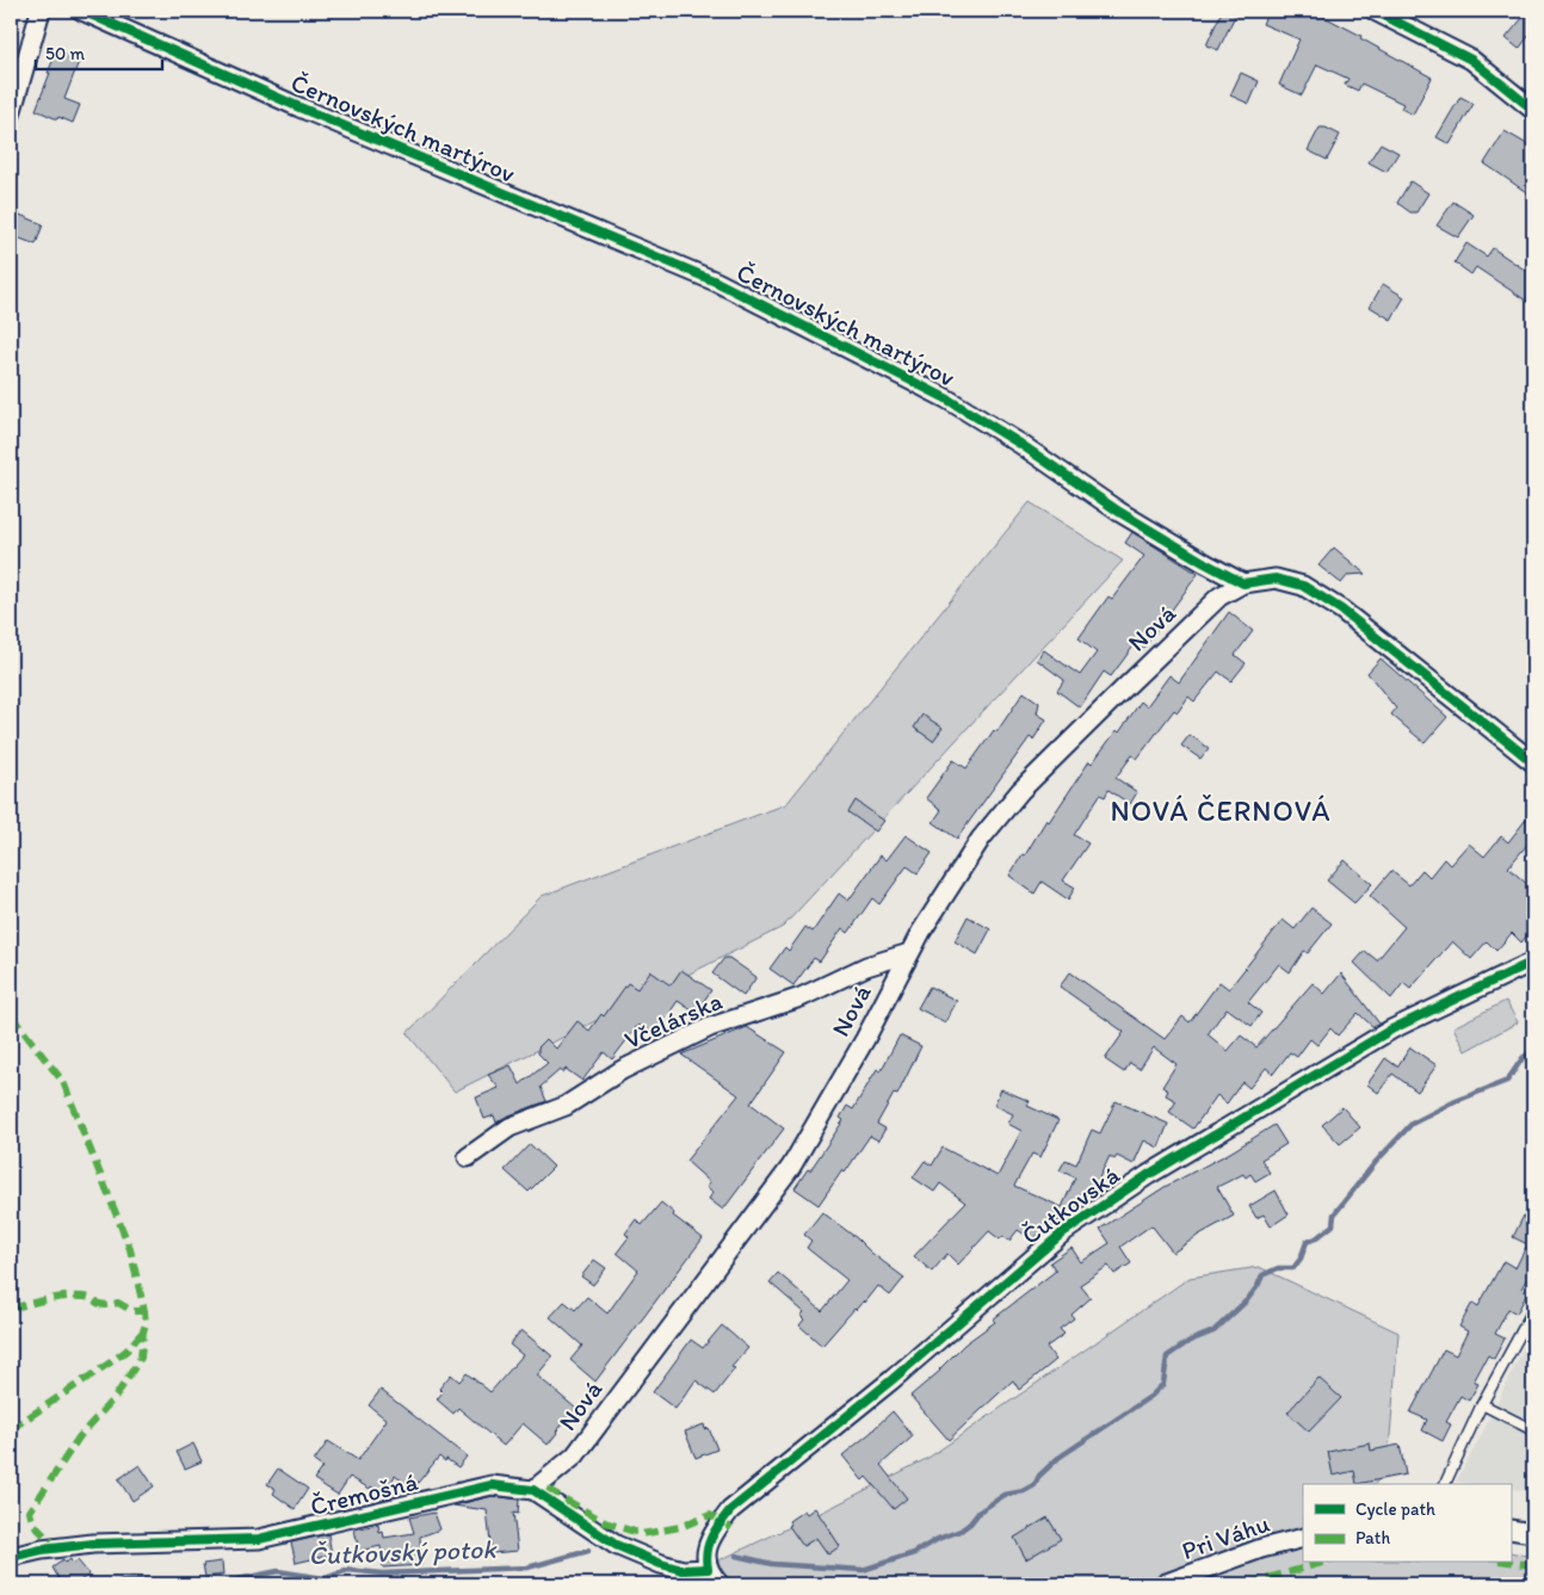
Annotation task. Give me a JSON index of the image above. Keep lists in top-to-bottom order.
{
  "streets": {
    "street": [
      "Černovských martýrov",
      "Nová",
      "Včelárska",
      "Čutkovská",
      "Čremošná",
      "Pri Váhu"
    ]
  },
  "crossings": [
    ["Černovských martýrov", "Nová"],
    ["Nová", "Včelárska"],
    ["Nová", "Čremošná"],
    ["Čutkovská", "Čremošná"]
  ],
  "districts": ["NOVÁ ČERNOVÁ"],
  "water": ["Čutkovský potok"],
  "legend": ["Cycle path", "Path"],
  "scale_bar": "50 m"
}
